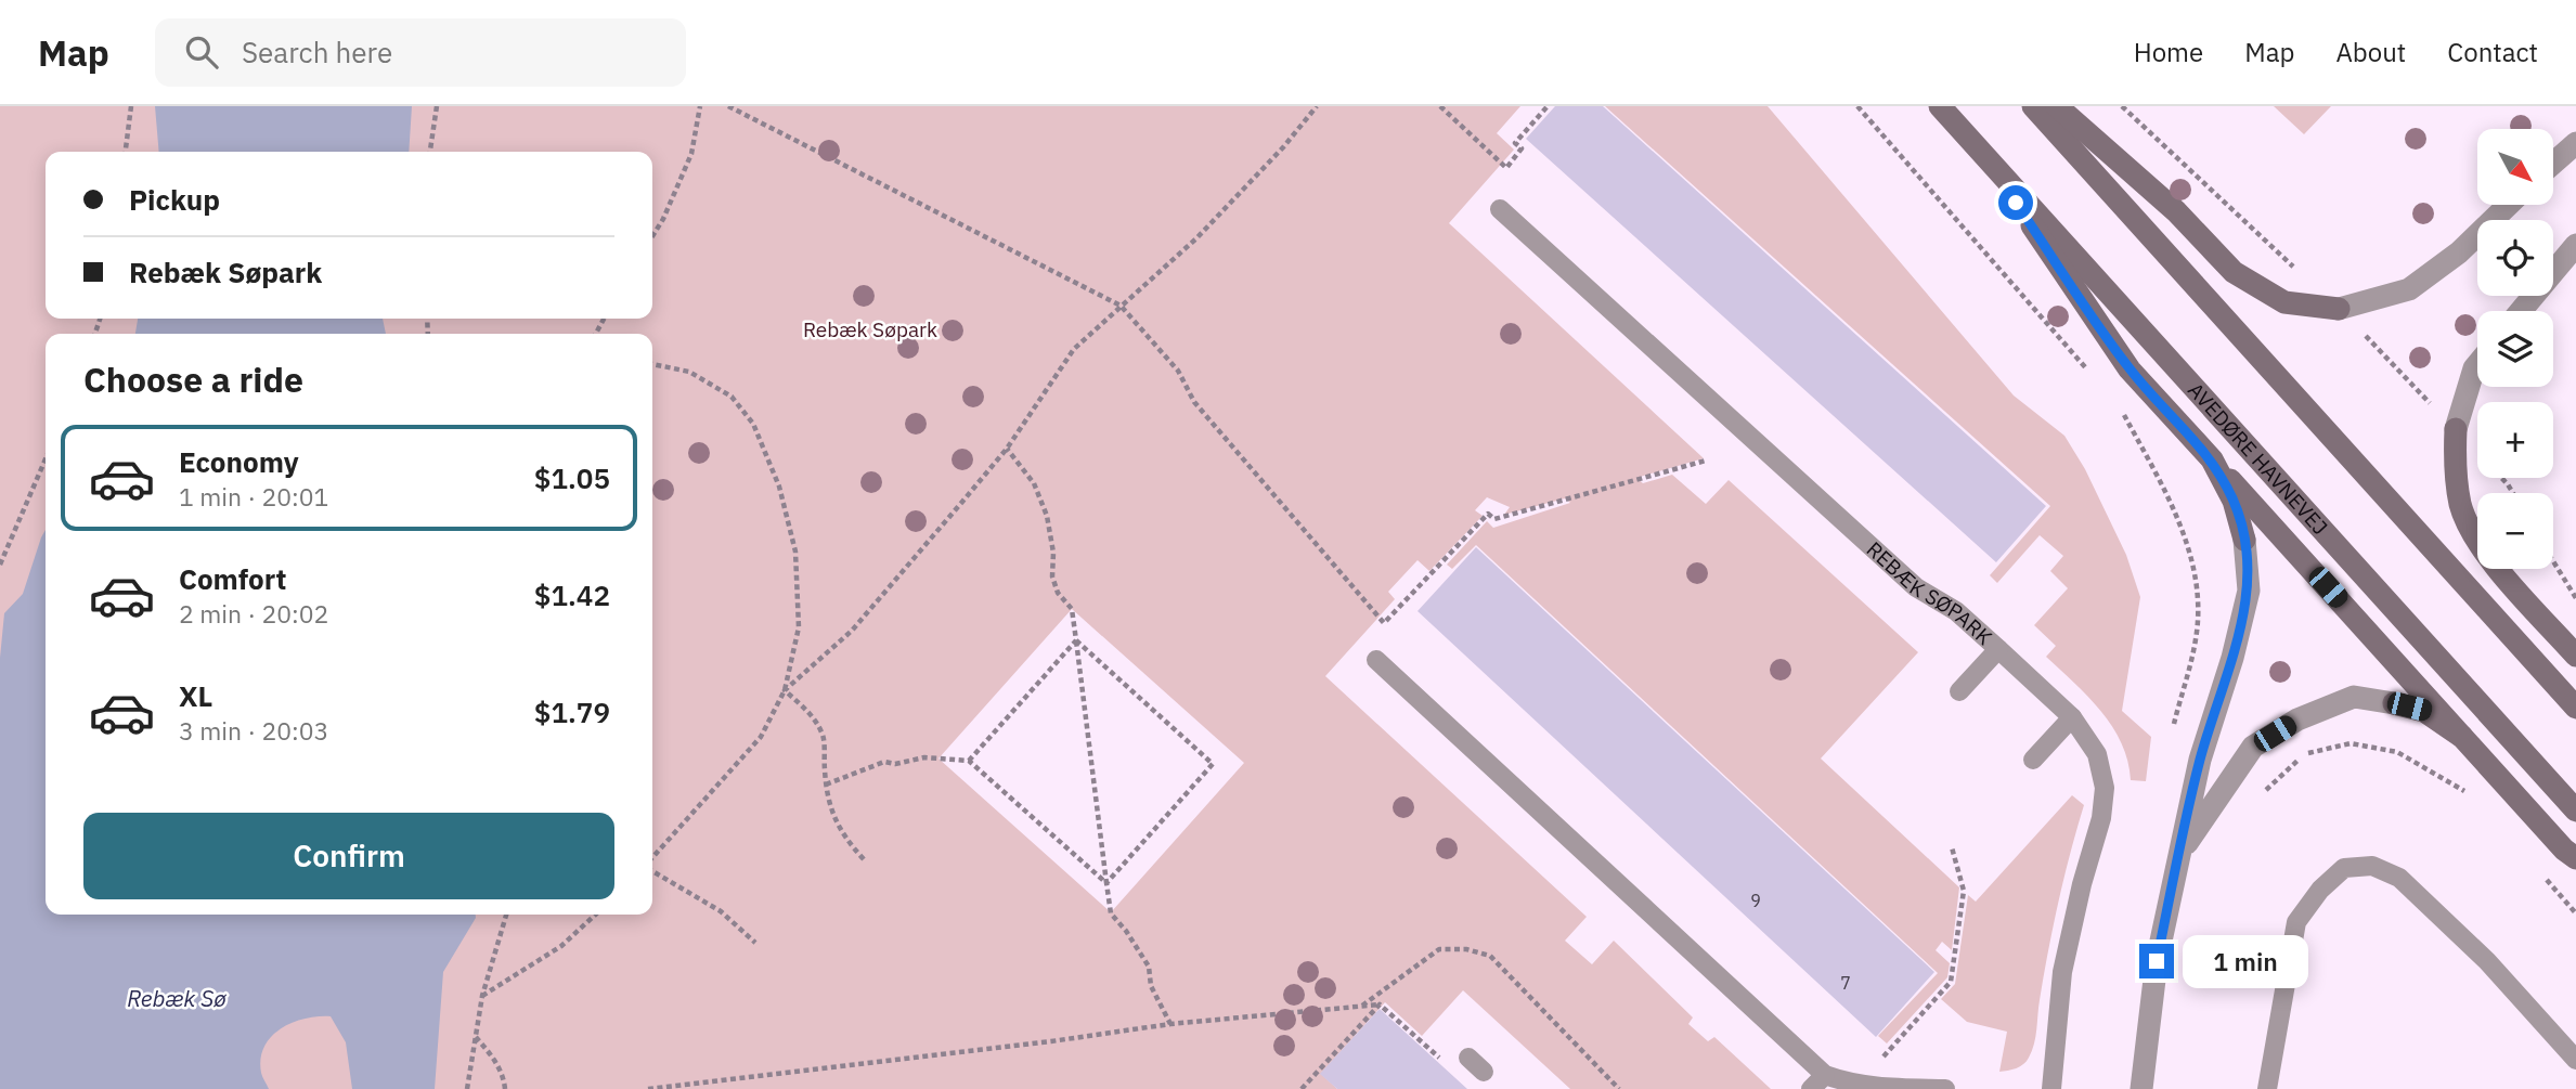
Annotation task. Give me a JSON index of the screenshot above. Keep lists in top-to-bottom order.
{
  "streets": {
    "street": ["AVEDØRE HAVNEVEJ"],
    "lane": ["REBÆK SØPARK"]
  },
  "water": ["Rebæk Sø"],
  "parks": ["Rebæk Søpark"],
  "house_numbers": ["9", "7"],
  "north": "bottom right",
  "page": {
    "header": "Map",
    "search": "Search here",
    "nav": [
      "Home",
      "Map",
      "About",
      "Contact"
    ],
    "map_buttons": ["+", "−"],
    "banner": ["Pickup", "Rebæk Søpark"],
    "heading": "Choose a ride",
    "list": [
      {
        "name": "Economy",
        "note": "1 min · 20:01",
        "value": "$1.05"
      },
      {
        "name": "Comfort",
        "note": "2 min · 20:02",
        "value": "$1.42"
      },
      {
        "name": "XL",
        "note": "3 min · 20:03",
        "value": "$1.79"
      }
    ],
    "buttons": "Confirm",
    "bubble": "1 min"
  }
}
